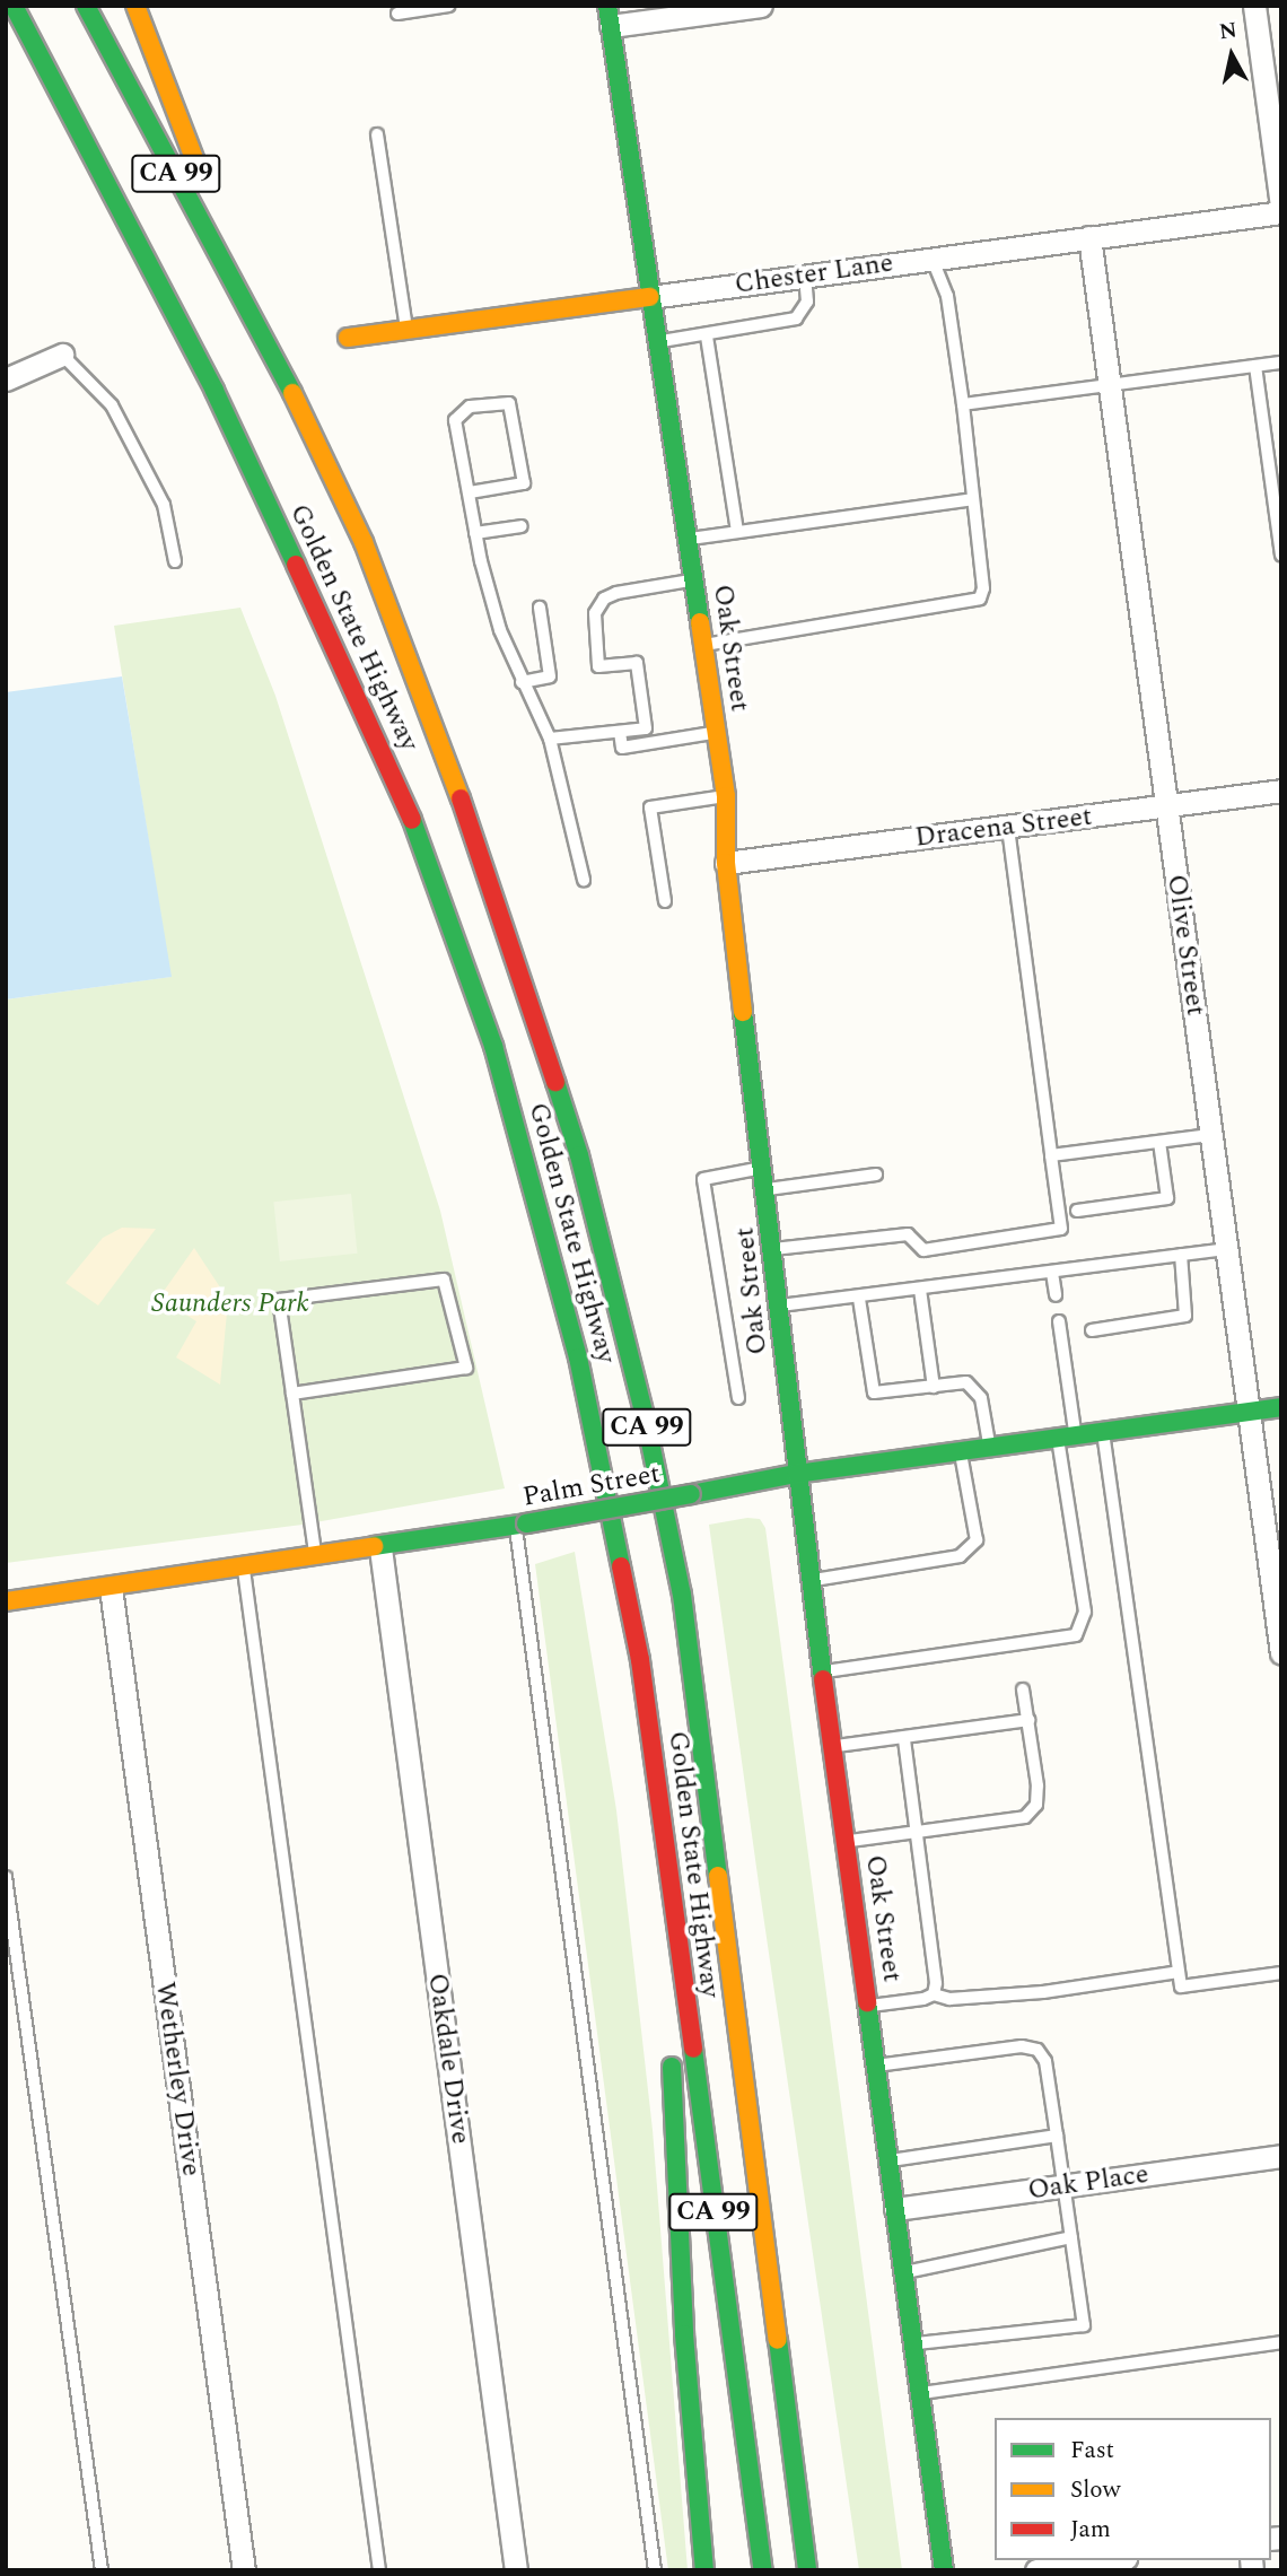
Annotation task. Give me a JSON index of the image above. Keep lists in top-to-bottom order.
{
  "streets": {
    "main road": [
      "CA 99",
      "Chester Lane",
      "Golden State Highway",
      "Oak Street",
      "Palm Street"
    ],
    "street": [
      "Dracena Street",
      "Olive Street",
      "Oakdale Drive",
      "Wetherley Drive",
      "Oak Place"
    ]
  },
  "crossings": [
    ["Chester Lane", "Oak Street"],
    ["Chester Lane", "Olive Street"],
    ["Oak Street", "Dracena Street"],
    ["Oak Street", "Palm Street"],
    ["Oak Street", "Oak Place"],
    ["Dracena Street", "Olive Street"],
    ["Olive Street", "Palm Street"],
    ["Palm Street", "Oakdale Drive"],
    ["Palm Street", "Wetherley Drive"]
  ],
  "parks": ["Saunders Park"],
  "legend": ["Fast", "Slow", "Jam"],
  "north": "top"
}
